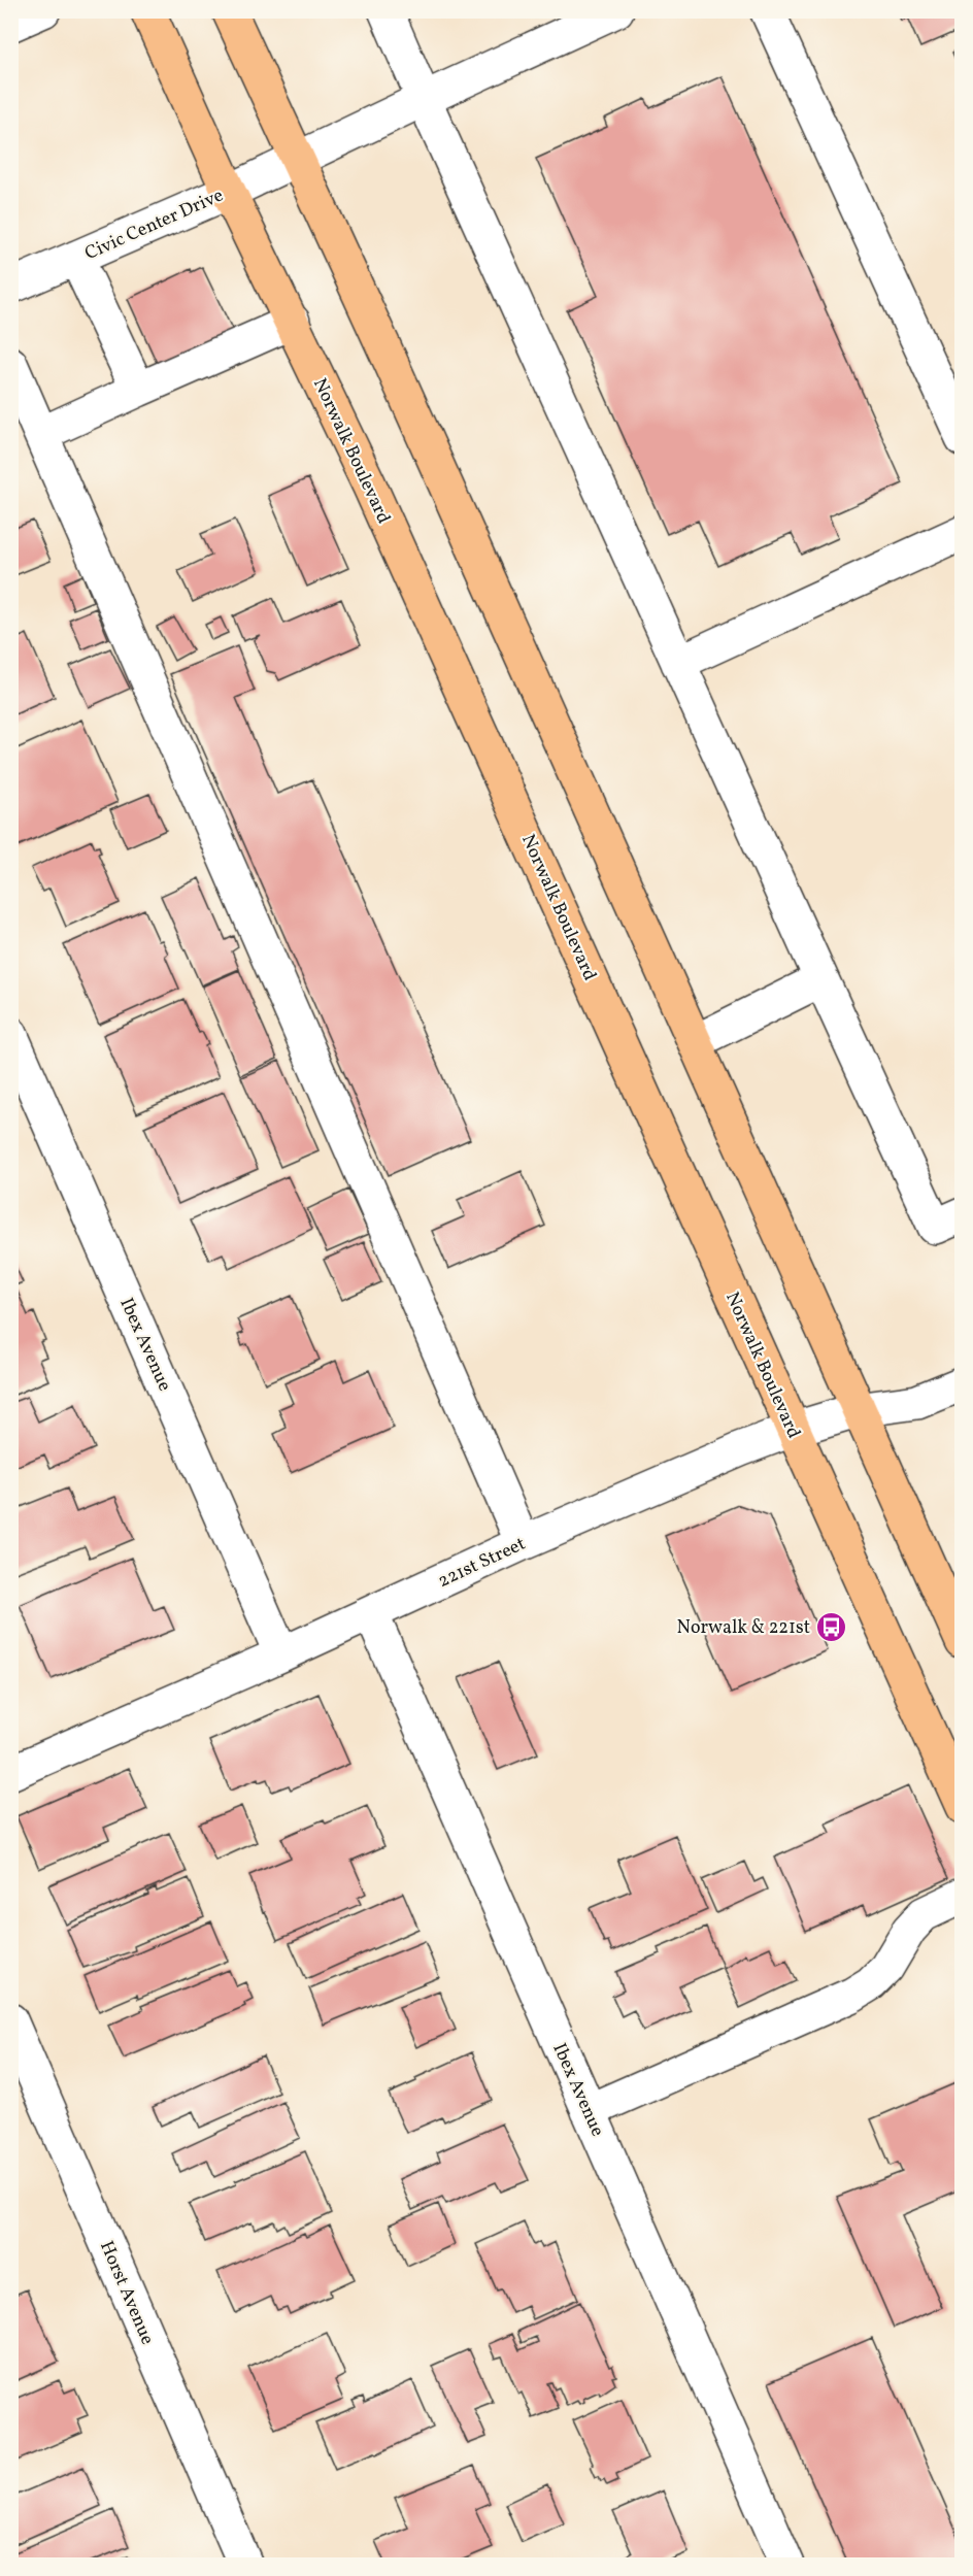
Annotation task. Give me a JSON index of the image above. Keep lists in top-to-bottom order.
{
  "streets": {
    "main road": ["Norwalk Boulevard"],
    "street": [
      "Civic Center Drive",
      "Ibex Avenue",
      "221st Street",
      "Horst Avenue"
    ]
  },
  "crossings": [
    ["Civic Center Drive", "Norwalk Boulevard"],
    ["Norwalk Boulevard", "221st Street"],
    ["Ibex Avenue", "221st Street"]
  ],
  "places": {
    "bus stop": ["Norwalk & 221st"]
  }
}
